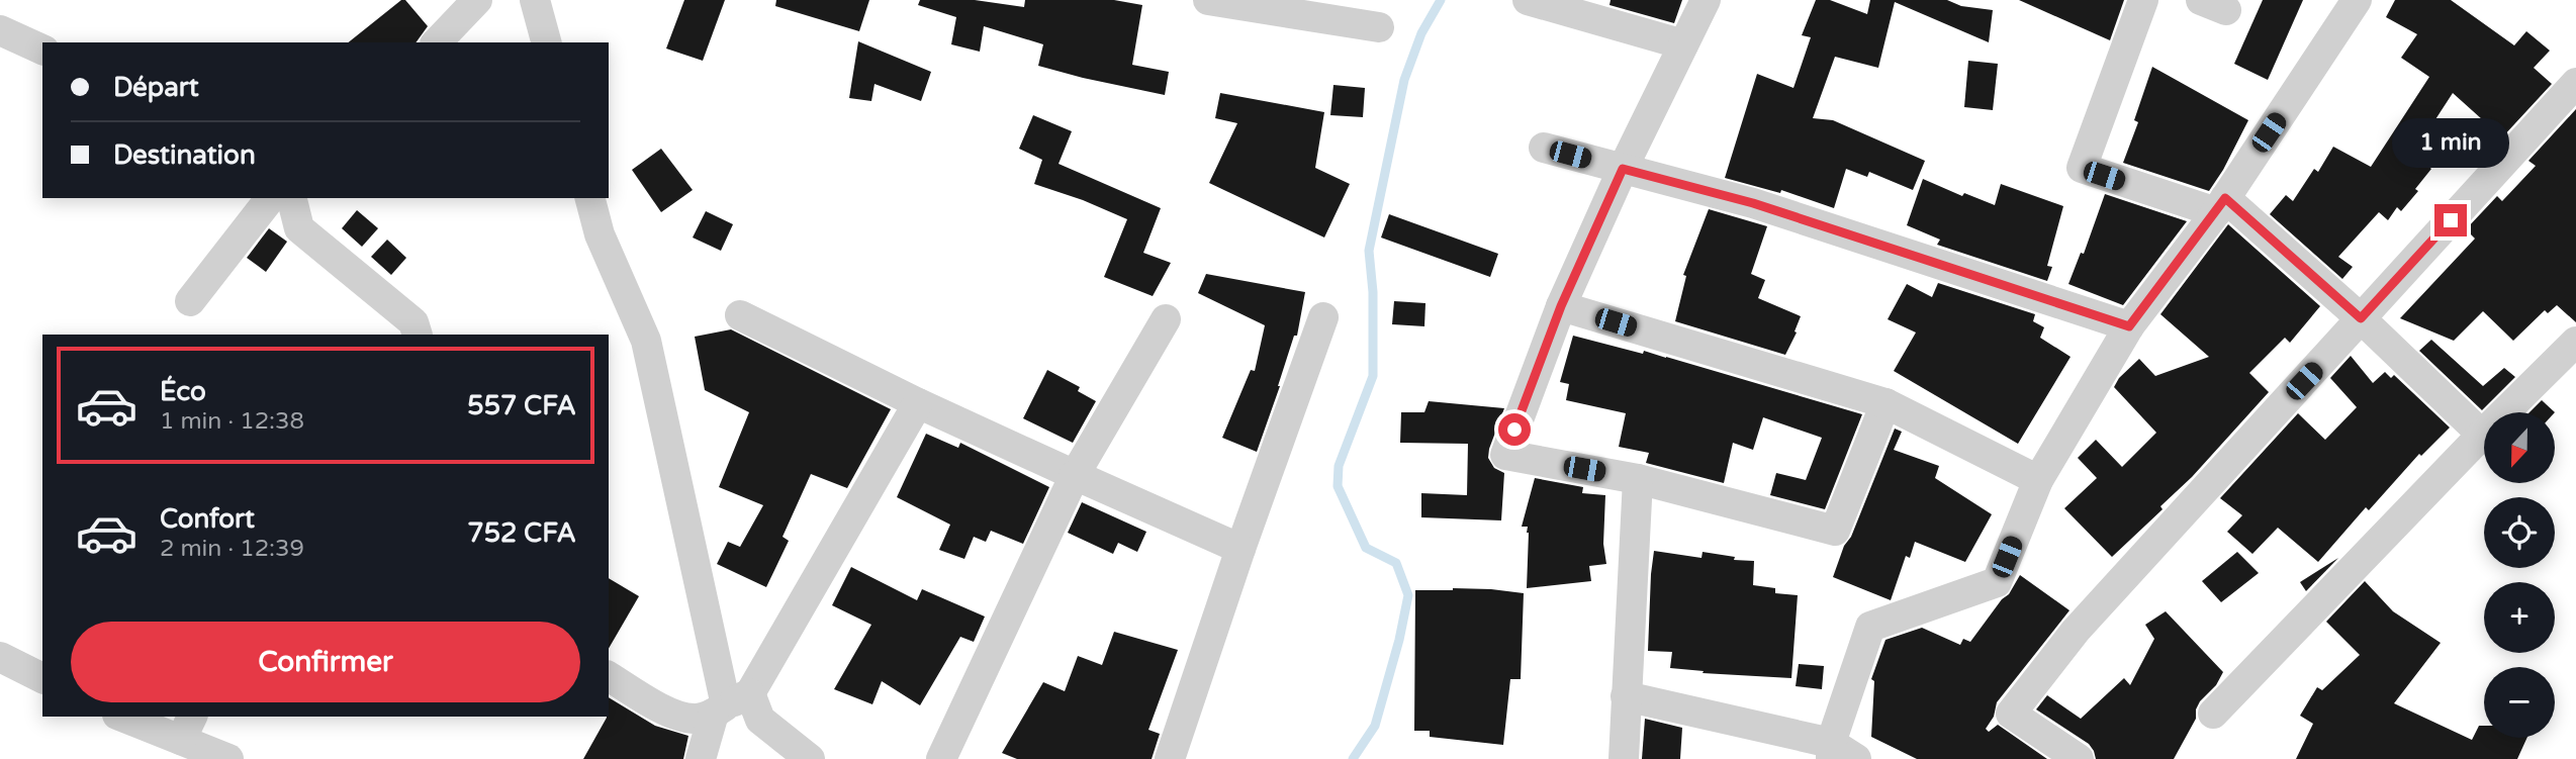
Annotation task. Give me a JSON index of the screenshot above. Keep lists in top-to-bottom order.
{
  "north": "bottom",
  "page": {
    "banner": ["Départ", "Destination"],
    "bubble": "1 min",
    "list": [
      {
        "name": "Éco",
        "note": "1 min · 12:38",
        "value": "557 CFA"
      },
      {
        "name": "Confort",
        "note": "2 min · 12:39",
        "value": "752 CFA"
      }
    ],
    "map_buttons": ["+", "−"],
    "buttons": "Confirmer"
  }
}
